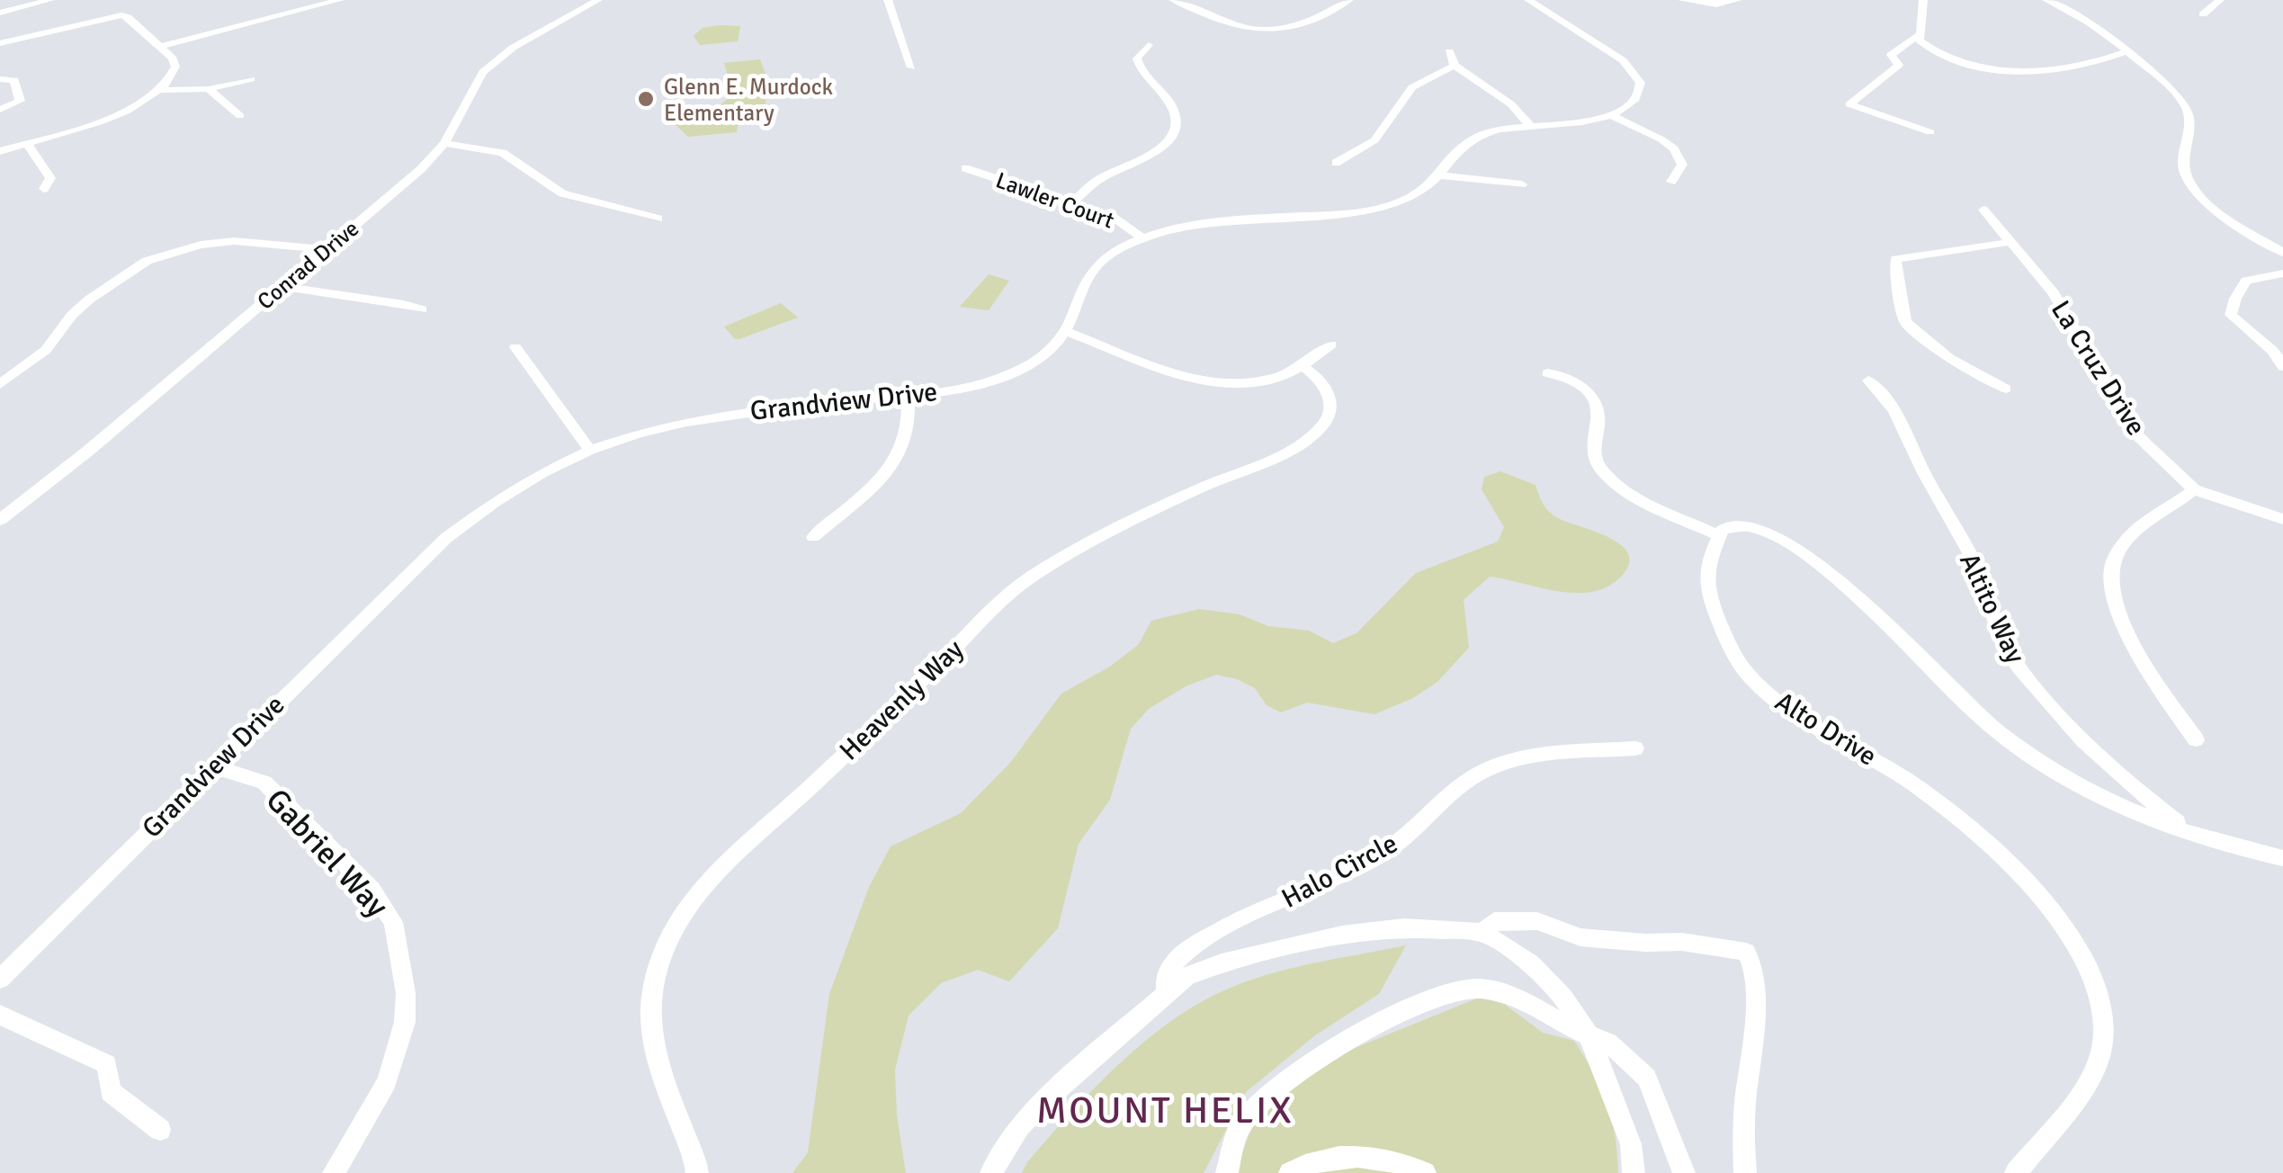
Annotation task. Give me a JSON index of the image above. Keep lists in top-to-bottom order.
{
  "streets": {
    "street": [
      "Lawler Court",
      "Conrad Drive",
      "La Cruz Drive",
      "Grandview Drive",
      "Altito Way",
      "Heavenly Way",
      "Alto Drive",
      "Gabriel Way",
      "Halo Circle"
    ]
  },
  "crossings": [
    ["Lawler Court", "Grandview Drive"],
    ["Grandview Drive", "Gabriel Way"]
  ],
  "districts": ["MOUNT HELIX"],
  "places": ["Glenn E. Murdock Elementary"]
}
